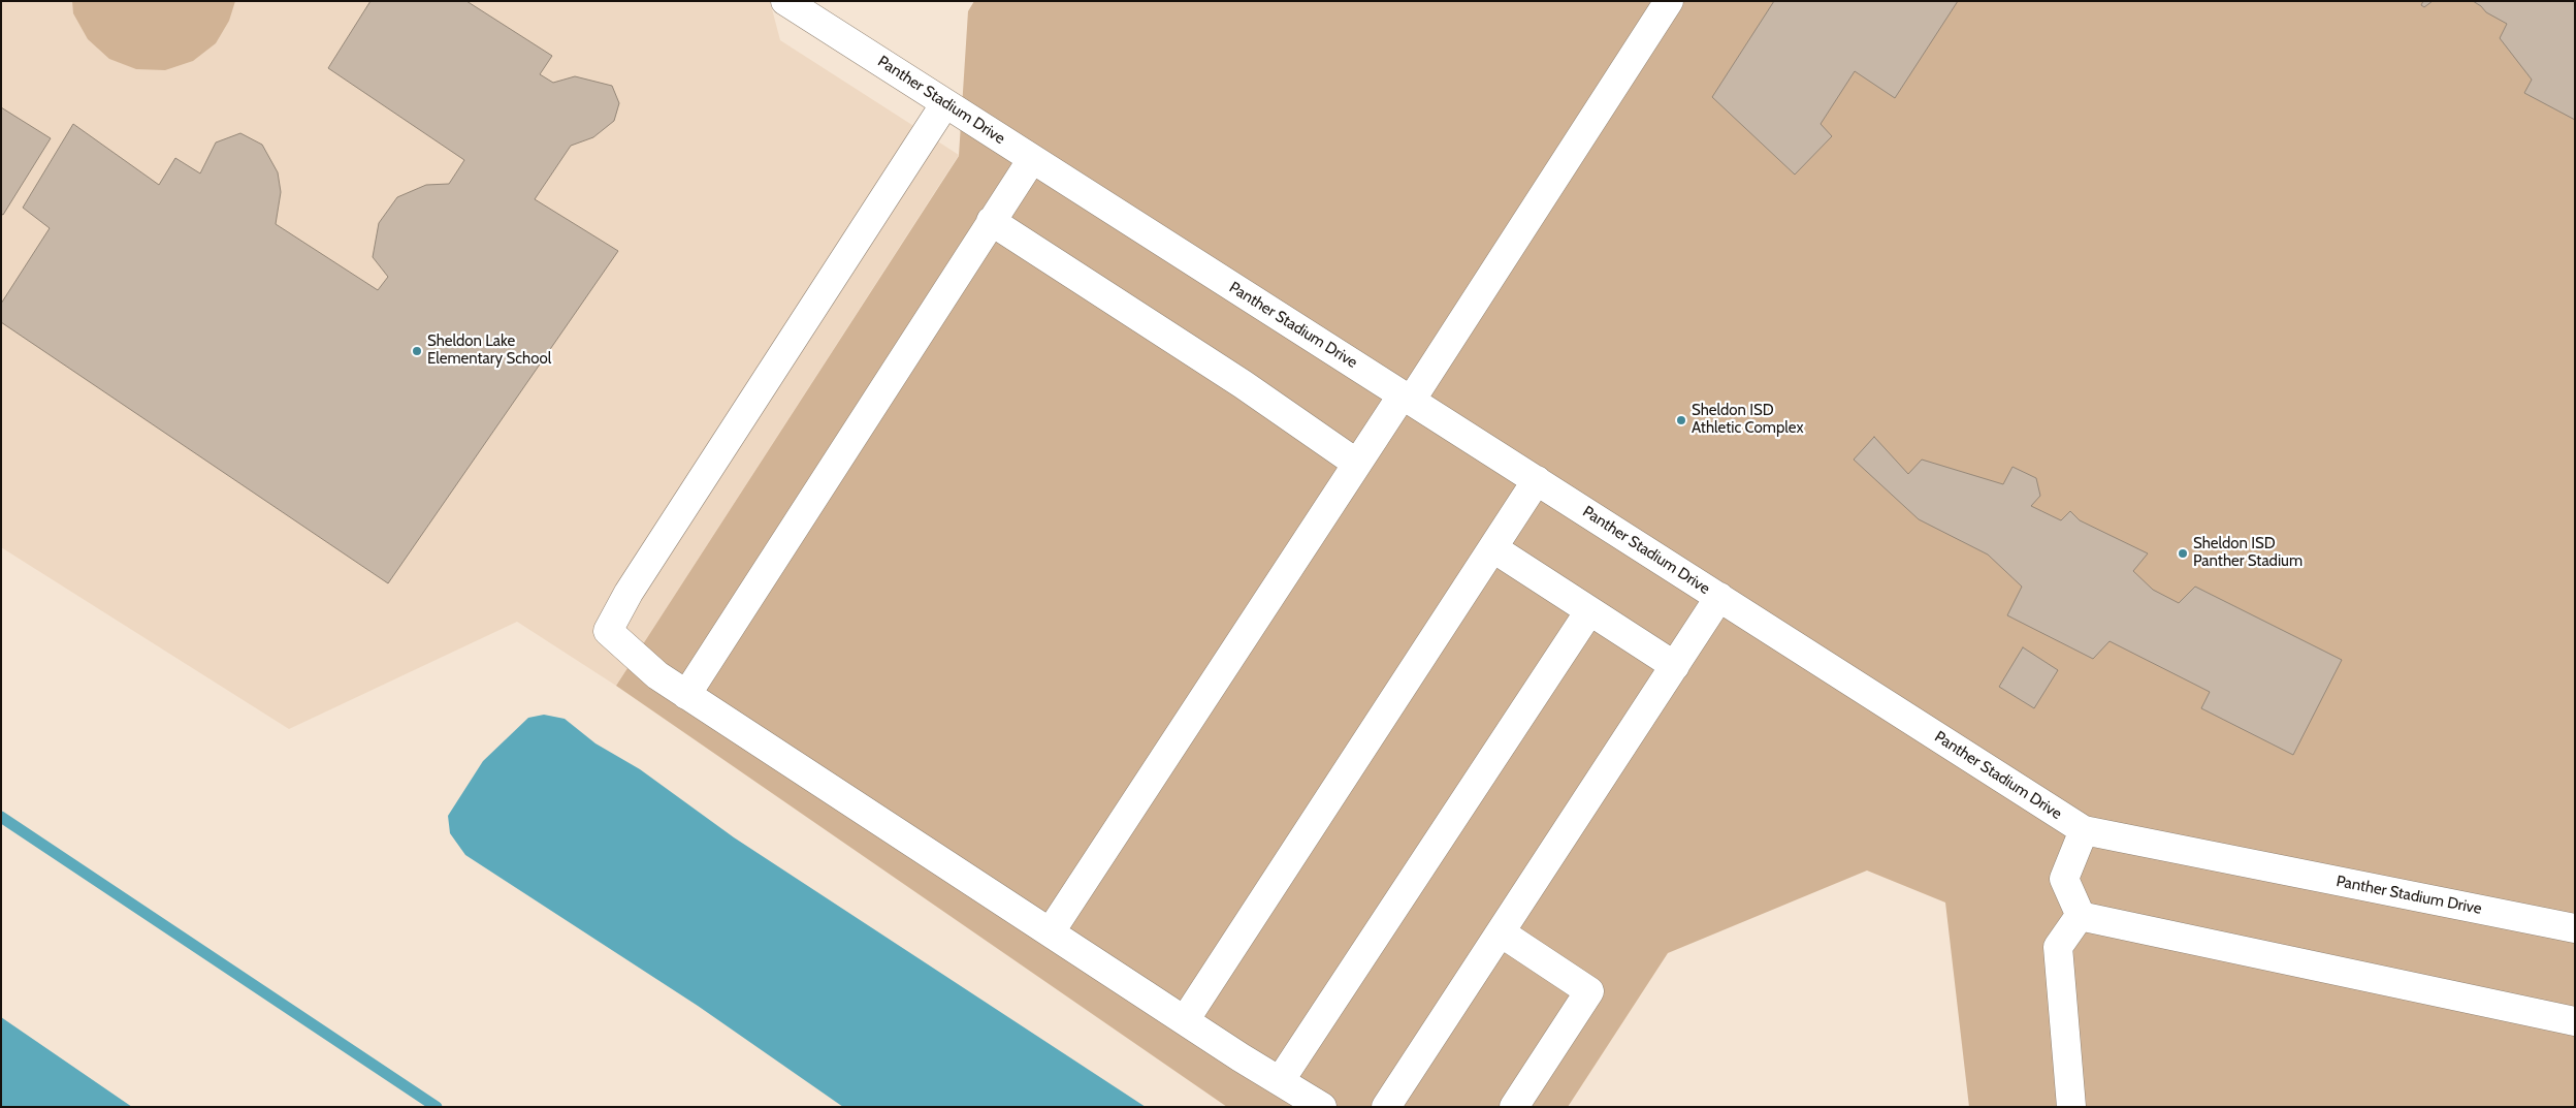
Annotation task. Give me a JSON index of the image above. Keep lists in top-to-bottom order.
{
  "streets": {
    "street": ["Panther Stadium Drive"]
  },
  "places": ["Sheldon Lake Elementary School", "Sheldon ISD Athletic Complex", "Sheldon ISD Panther Stadium"]
}
